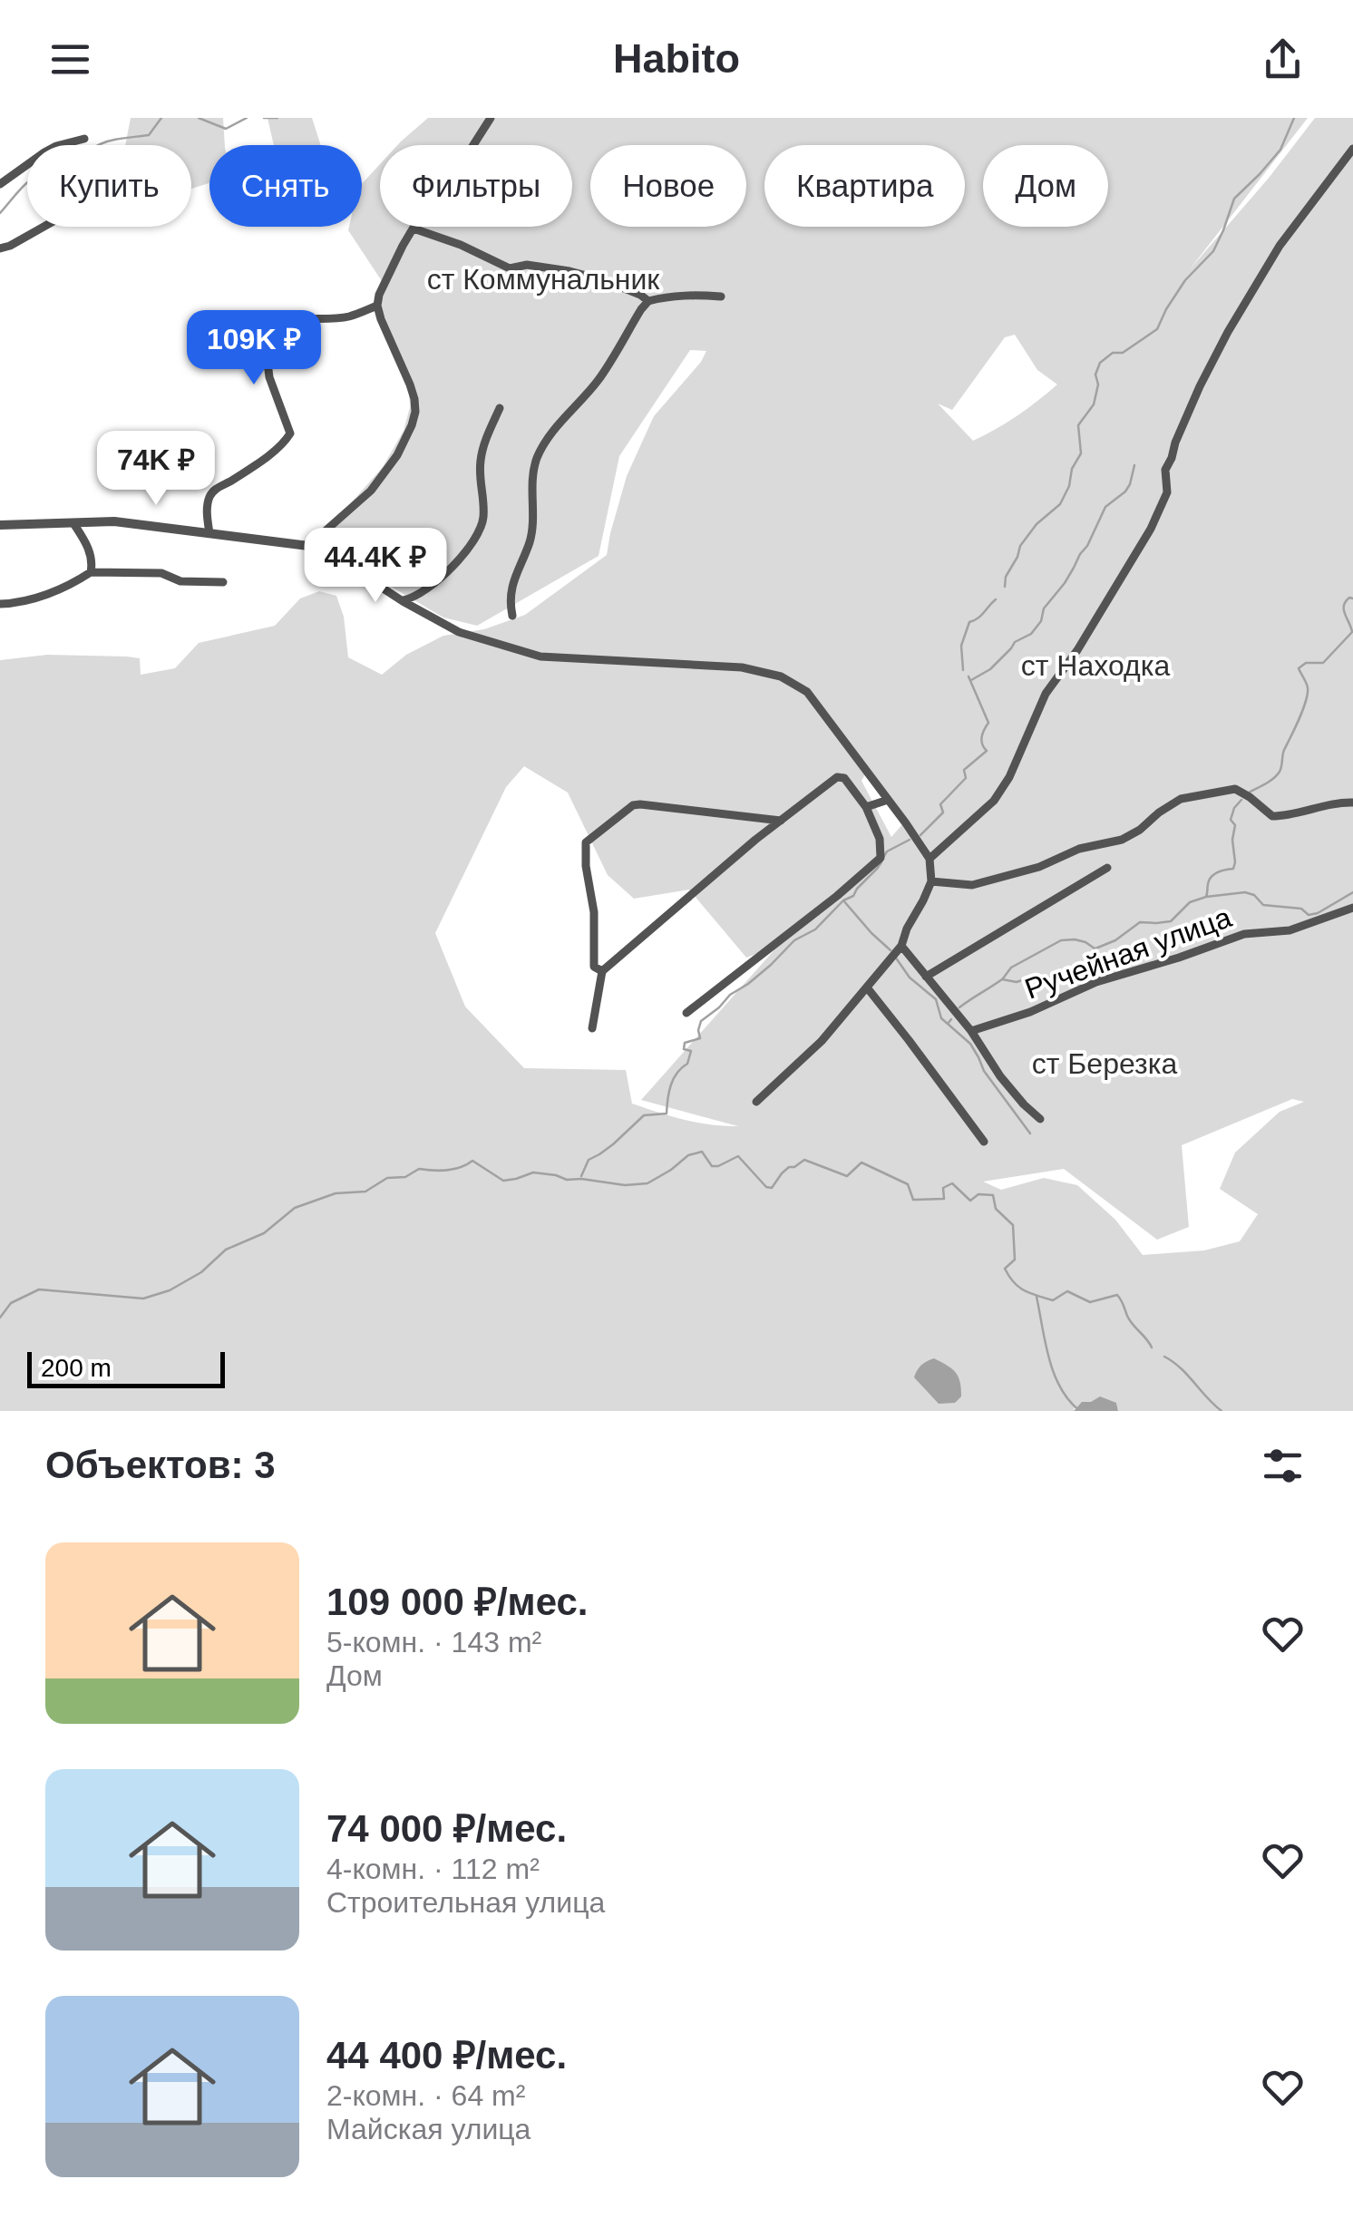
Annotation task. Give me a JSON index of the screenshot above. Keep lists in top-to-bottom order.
{
  "streets": {
    "street": ["Ручейная улица"]
  },
  "parks": ["ст Коммунальник", "ст Находка", "ст Березка"],
  "scale_bar": "200 m",
  "page": {
    "header": "Habito",
    "chip": [
      "Купить",
      "Снять",
      "Фильтры",
      "Новое",
      "Квартира",
      "Дом"
    ],
    "price": ["109K ₽", "74K ₽", "44.4K ₽"],
    "scale": "200 m",
    "heading": "Объектов: 3",
    "list": [
      {
        "name": "109 000 ₽/мес.",
        "note": "5-комн. · 143 m² · Дом"
      },
      {
        "name": "74 000 ₽/мес.",
        "note": "4-комн. · 112 m² · Строительная улица"
      },
      {
        "name": "44 400 ₽/мес.",
        "note": "2-комн. · 64 m² · Майская улица"
      }
    ]
  }
}
